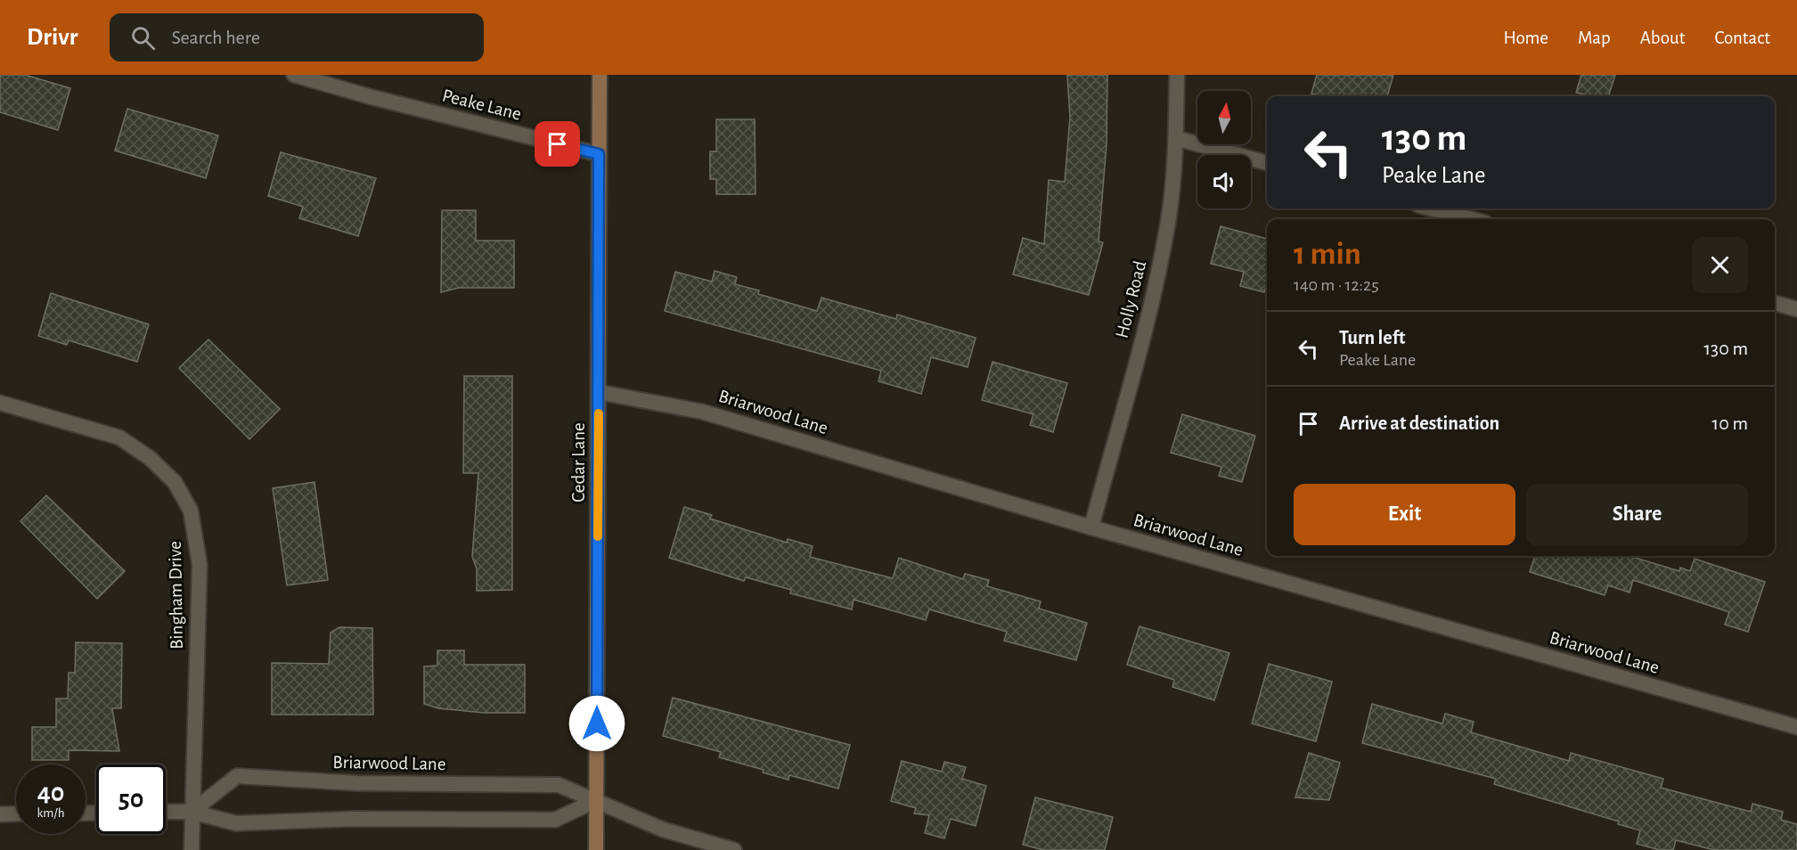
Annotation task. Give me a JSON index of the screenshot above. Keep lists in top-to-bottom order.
{
  "streets": {
    "main road": ["Cedar Lane"],
    "street": [
      "Peake Lane",
      "Holly Road",
      "Briarwood Lane",
      "Bingham Drive"
    ]
  },
  "crossings": [
    ["Peake Lane", "Cedar Lane"],
    ["Holly Road", "Briarwood Lane"],
    ["Briarwood Lane", "Cedar Lane"],
    ["Briarwood Lane", "Bingham Drive"]
  ],
  "north": "top",
  "page": {
    "header": "Drivr",
    "search": "Search here",
    "nav": [
      "Home",
      "Map",
      "About",
      "Contact"
    ],
    "turn": ["130 m", "Peake Lane"],
    "heading": ["1 min", "140 m · 12:25"],
    "list": [
      {
        "name": "Turn left",
        "note": "Peake Lane",
        "value": "130 m"
      },
      {
        "name": "Arrive at destination",
        "value": "10 m"
      }
    ],
    "buttons": ["Exit", "Share"],
    "speed": "40 km/h",
    "limit": "50"
  }
}
